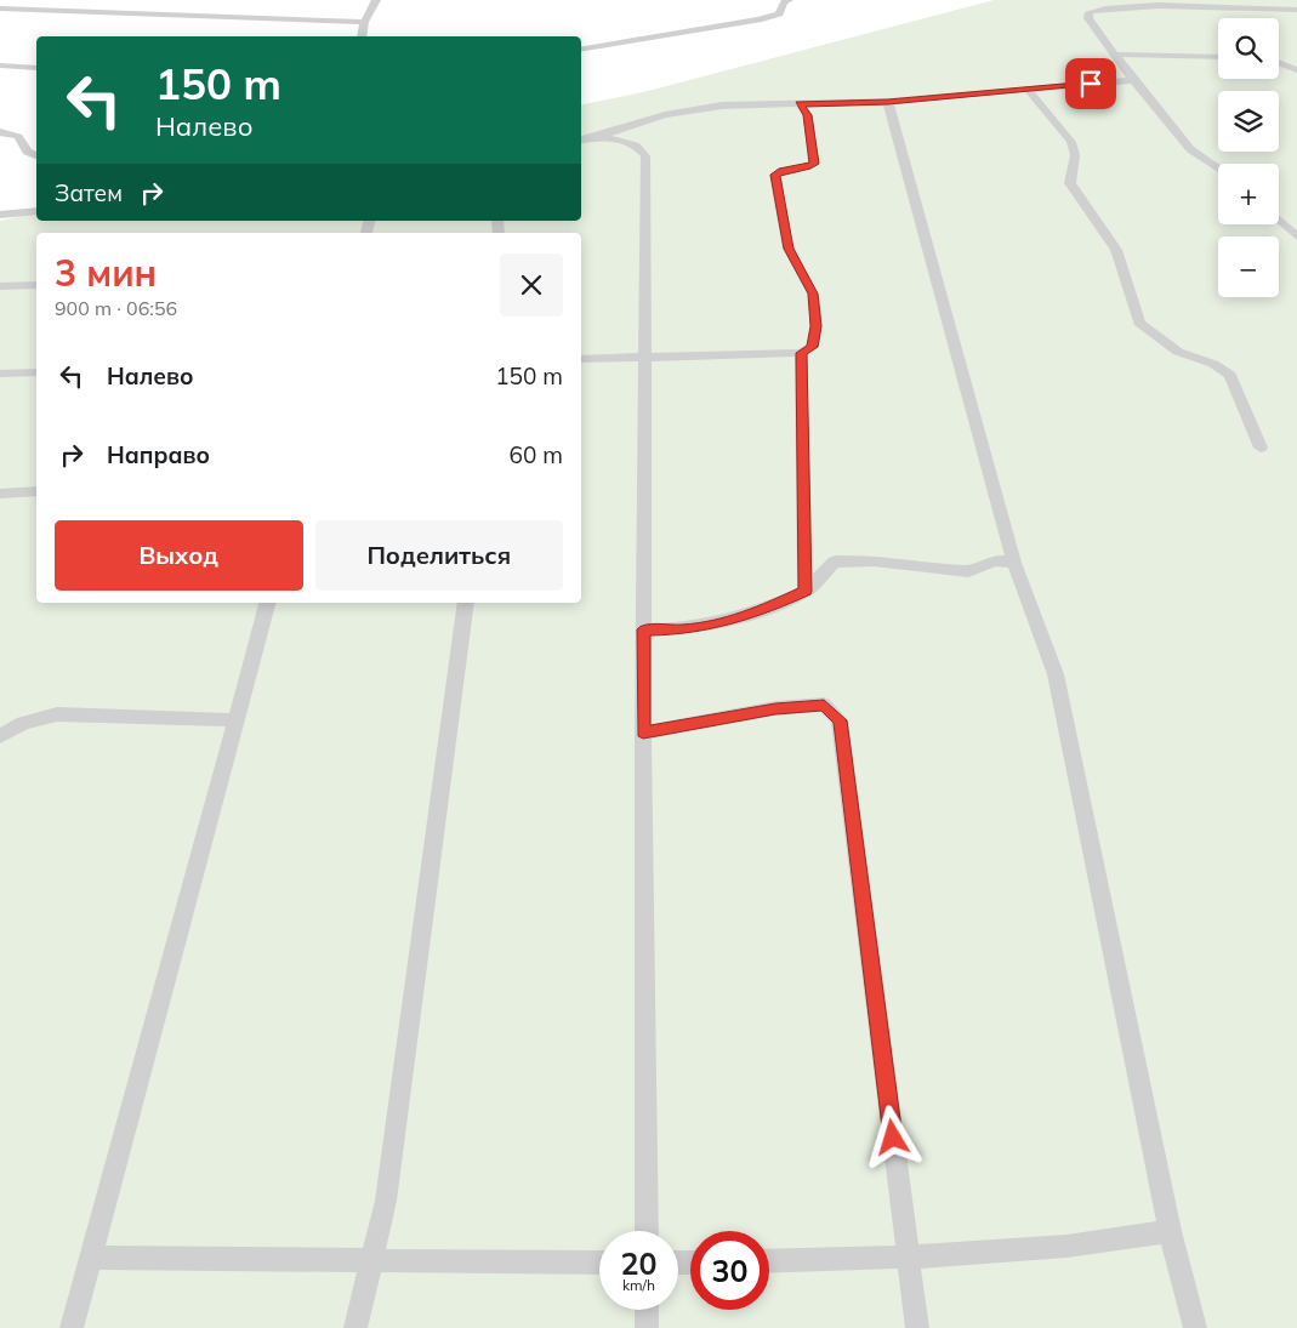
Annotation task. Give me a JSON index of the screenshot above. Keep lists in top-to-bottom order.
{
  "page": {
    "map_buttons": ["+", "−"],
    "turn": ["150 m", "Налево"],
    "then": "Затем",
    "heading": ["3 мин", "900 m · 06:56"],
    "list": [
      {
        "name": "Налево",
        "value": "150 m"
      },
      {
        "name": "Направо",
        "value": "60 m"
      }
    ],
    "buttons": ["Выход", "Поделиться"],
    "speed": "20 km/h",
    "limit": "30"
  }
}
